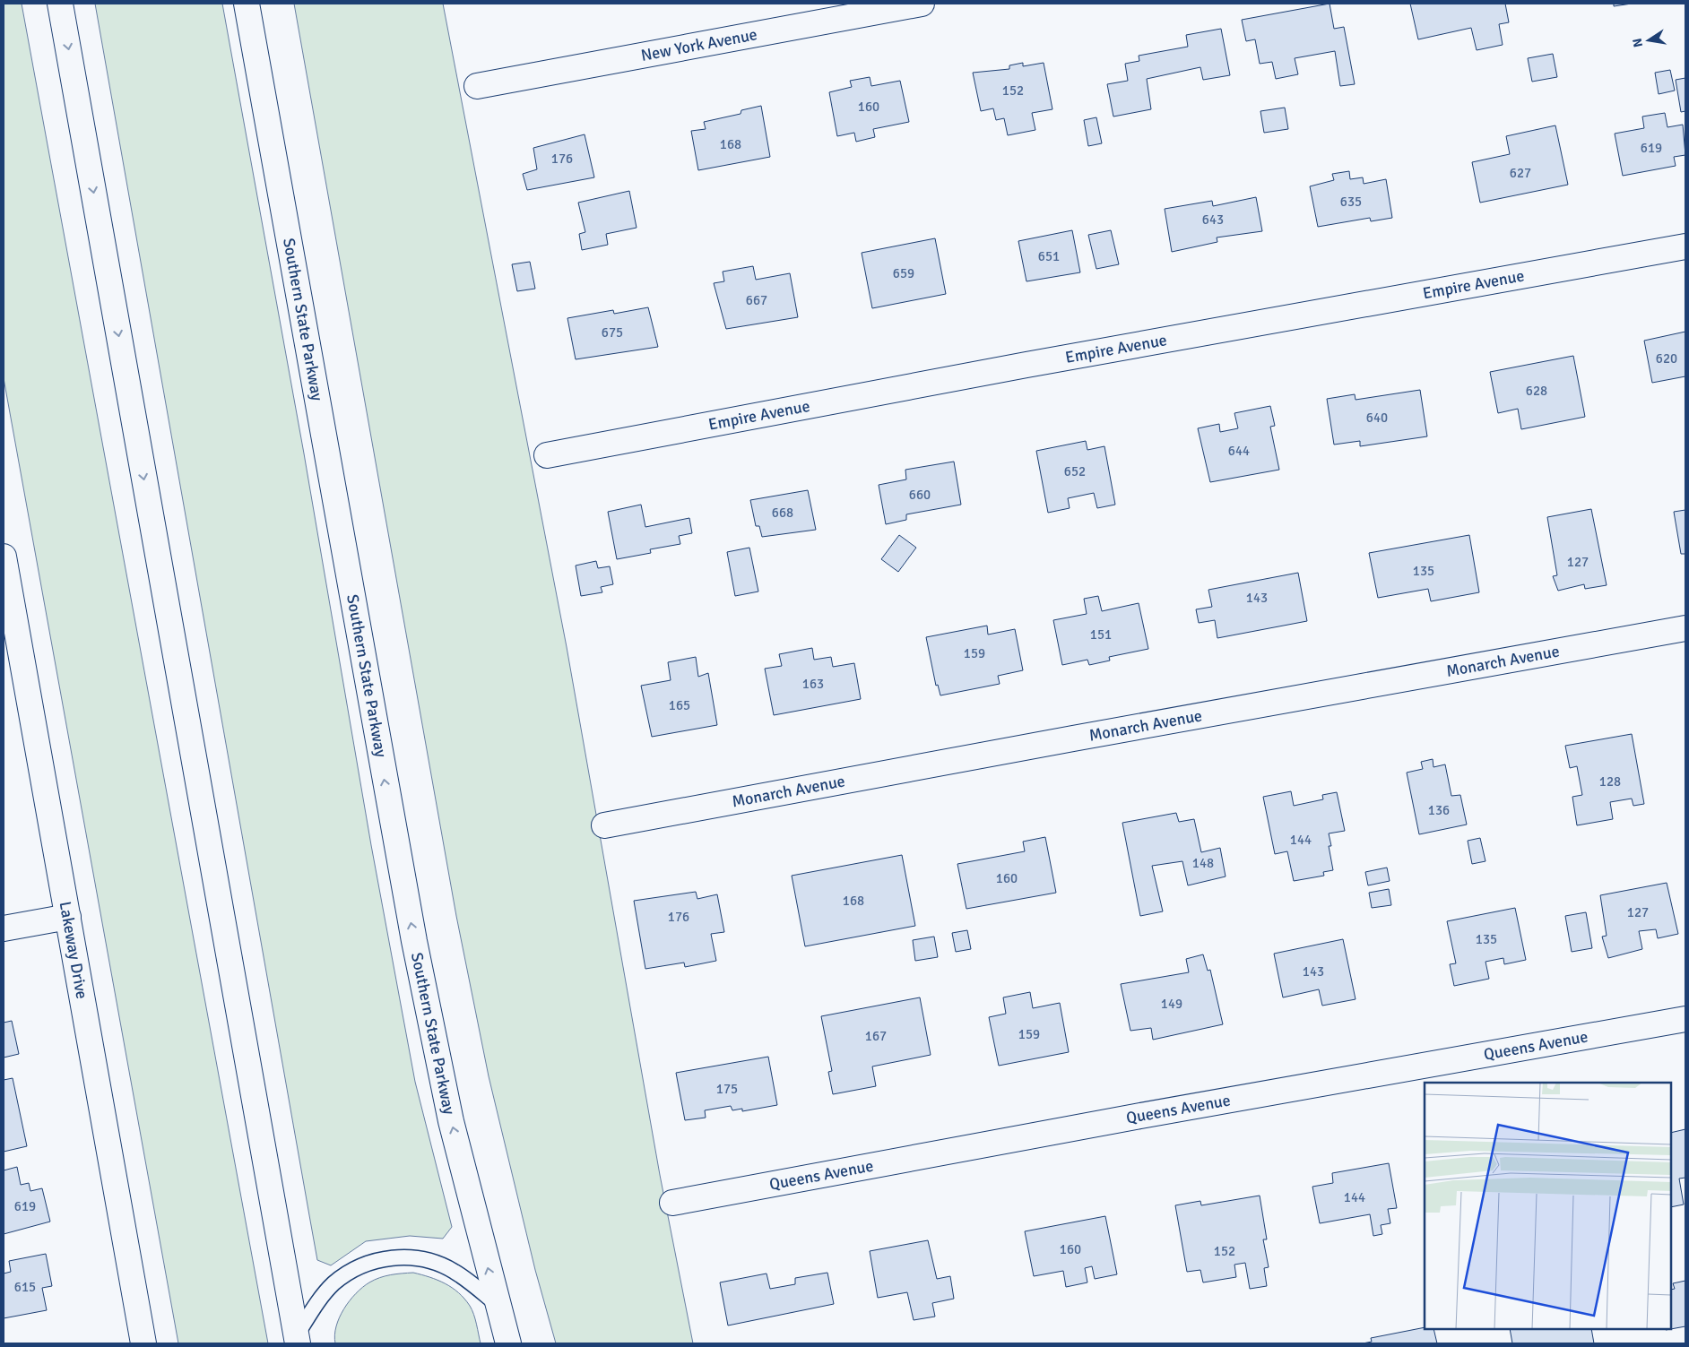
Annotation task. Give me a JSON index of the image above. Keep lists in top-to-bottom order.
{
  "streets": {
    "main road": [
      "New York Avenue",
      "Empire Avenue",
      "Southern State Parkway",
      "Monarch Avenue",
      "Lakeway Drive",
      "Queens Avenue"
    ]
  },
  "house_numbers": [
    "152",
    "160",
    "168",
    "619",
    "176",
    "627",
    "635",
    "643",
    "651",
    "659",
    "667",
    "675",
    "620",
    "628",
    "640",
    "644",
    "652",
    "660",
    "668",
    "127",
    "135",
    "143",
    "151",
    "159",
    "163",
    "165",
    "128",
    "136",
    "144",
    "148",
    "160",
    "168",
    "127",
    "176",
    "135",
    "143",
    "149",
    "159",
    "167",
    "175",
    "144",
    "619",
    "160",
    "152",
    "615"
  ],
  "north": "left"
}
